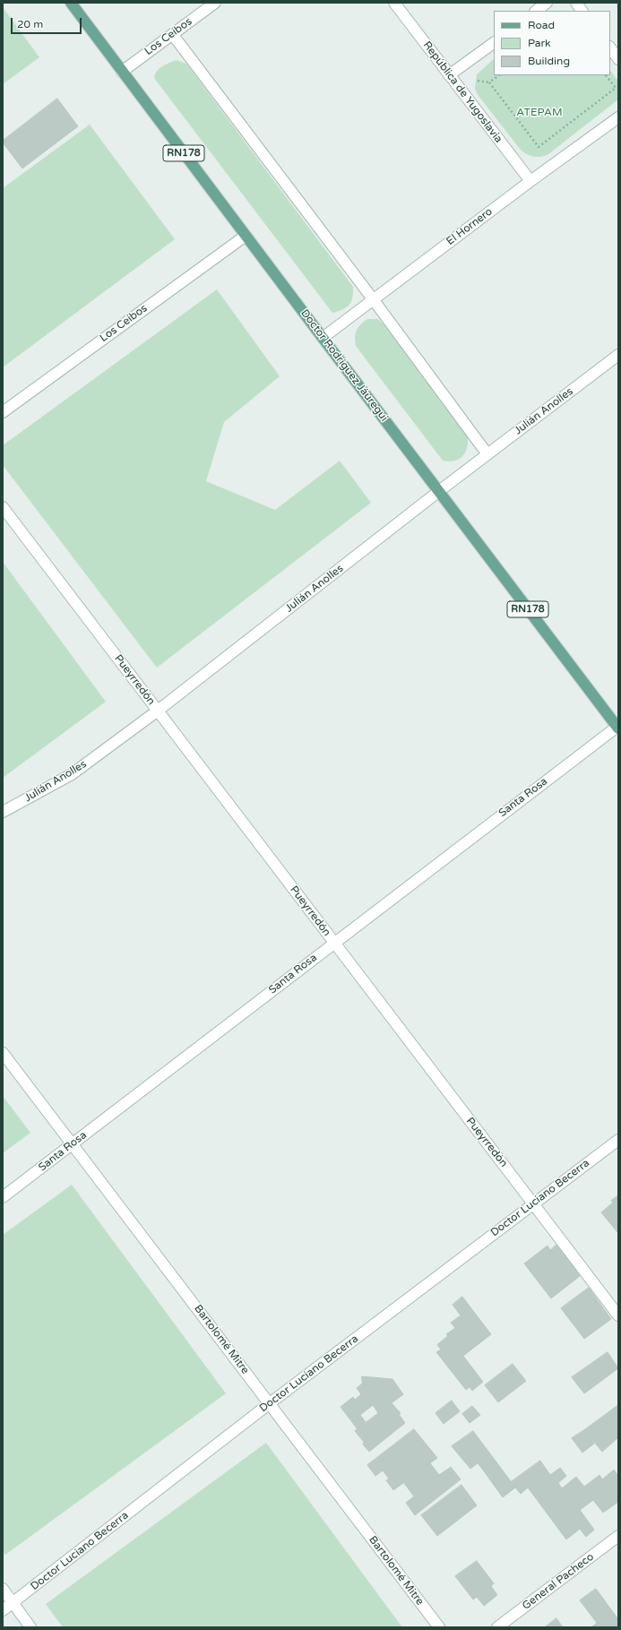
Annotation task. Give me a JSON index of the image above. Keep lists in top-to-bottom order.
{
  "streets": {
    "main road": ["RN178", "Doctor Rodríguez Jáuregui"],
    "street": [
      "Los Ceibos",
      "República de Yugoslavia",
      "El Hornero",
      "Julián Anolles",
      "Pueyrredón",
      "Santa Rosa",
      "Doctor Luciano Becerra",
      "Bartolomé Mitre",
      "General Pacheco"
    ]
  },
  "crossings": [
    ["Los Ceibos", "Doctor Rodríguez Jáuregui"],
    ["República de Yugoslavia", "El Hornero"],
    ["El Hornero", "Doctor Rodríguez Jáuregui"],
    ["Doctor Rodríguez Jáuregui", "Julián Anolles"],
    ["Doctor Rodríguez Jáuregui", "Santa Rosa"],
    ["Julián Anolles", "Pueyrredón"],
    ["Pueyrredón", "Santa Rosa"],
    ["Pueyrredón", "Doctor Luciano Becerra"],
    ["Santa Rosa", "Bartolomé Mitre"],
    ["Doctor Luciano Becerra", "Bartolomé Mitre"]
  ],
  "parks": ["ATEPAM"],
  "legend": ["Road", "Park", "Building"],
  "scale_bar": "20 m"
}
